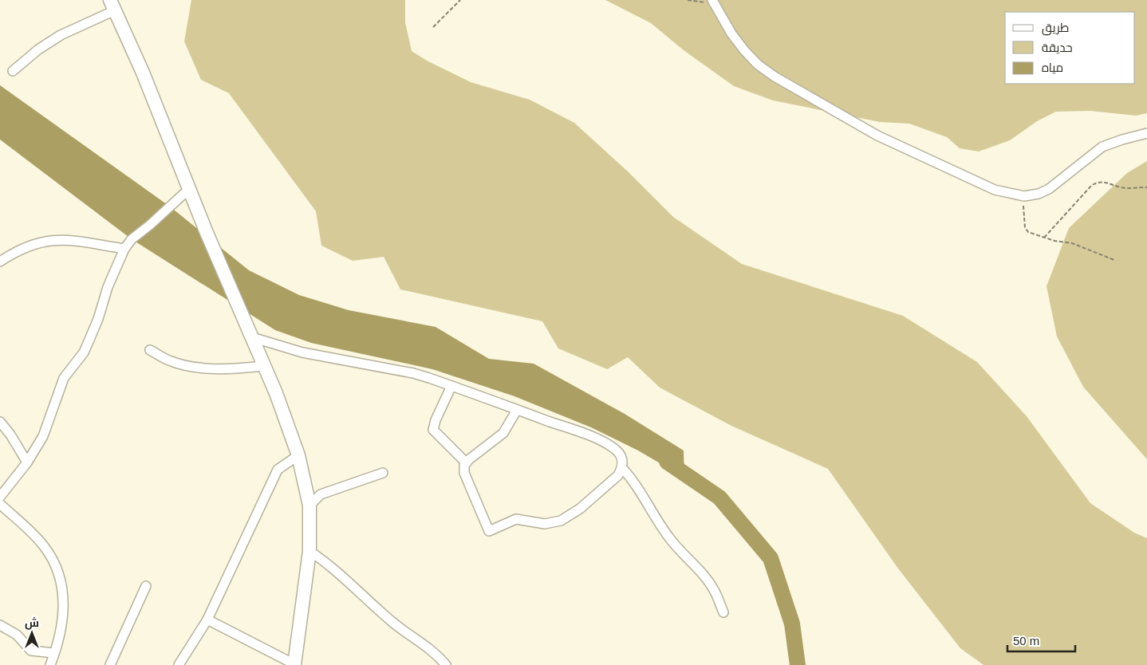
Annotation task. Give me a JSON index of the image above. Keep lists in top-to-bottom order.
{
  "legend": ["طريق", "حديقة", "مياه"],
  "scale_bar": "50 m",
  "north": "top"
}
